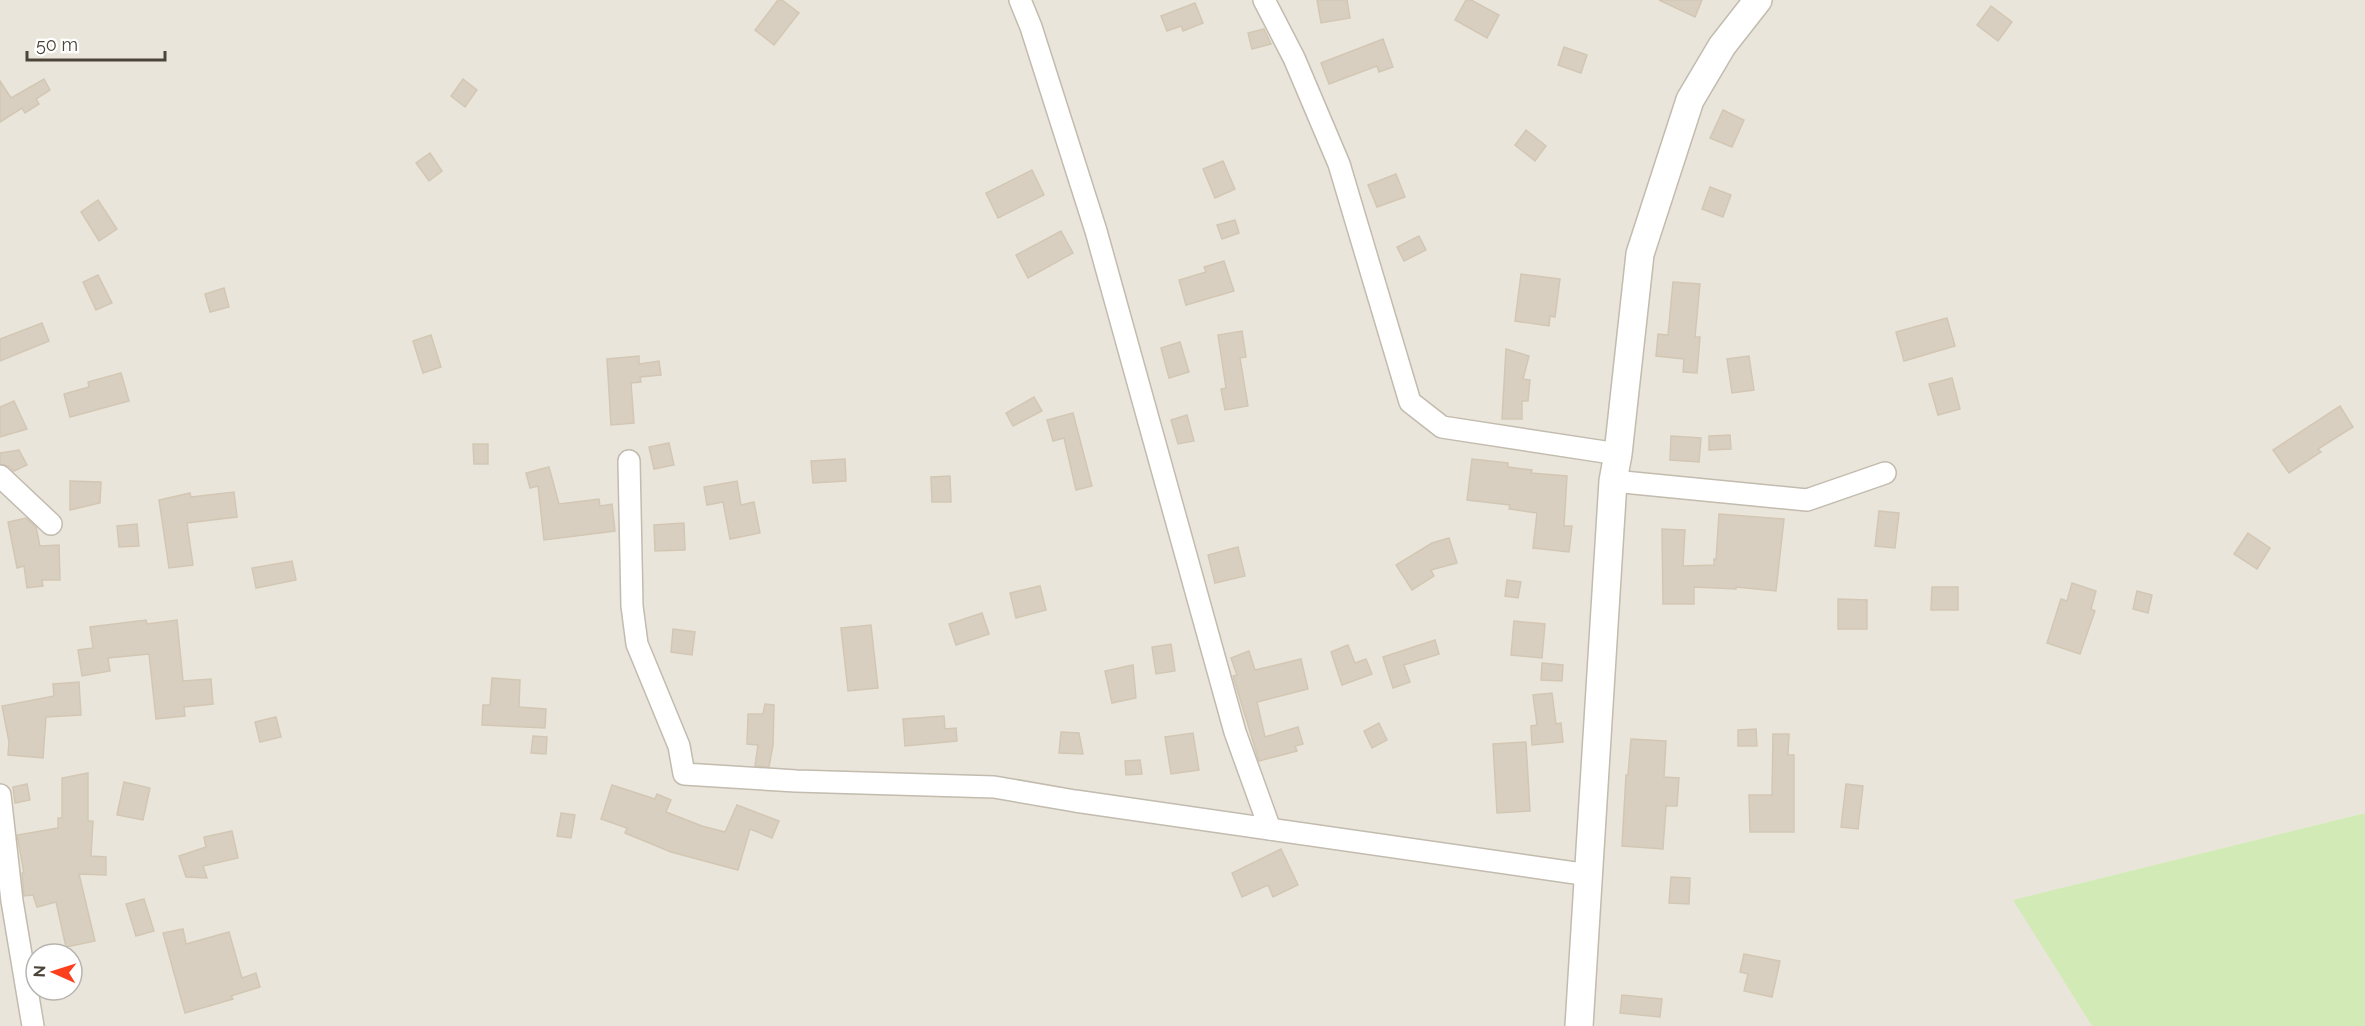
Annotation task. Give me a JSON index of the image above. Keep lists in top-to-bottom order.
{
  "scale_bar": "50 m",
  "north": "left"
}
